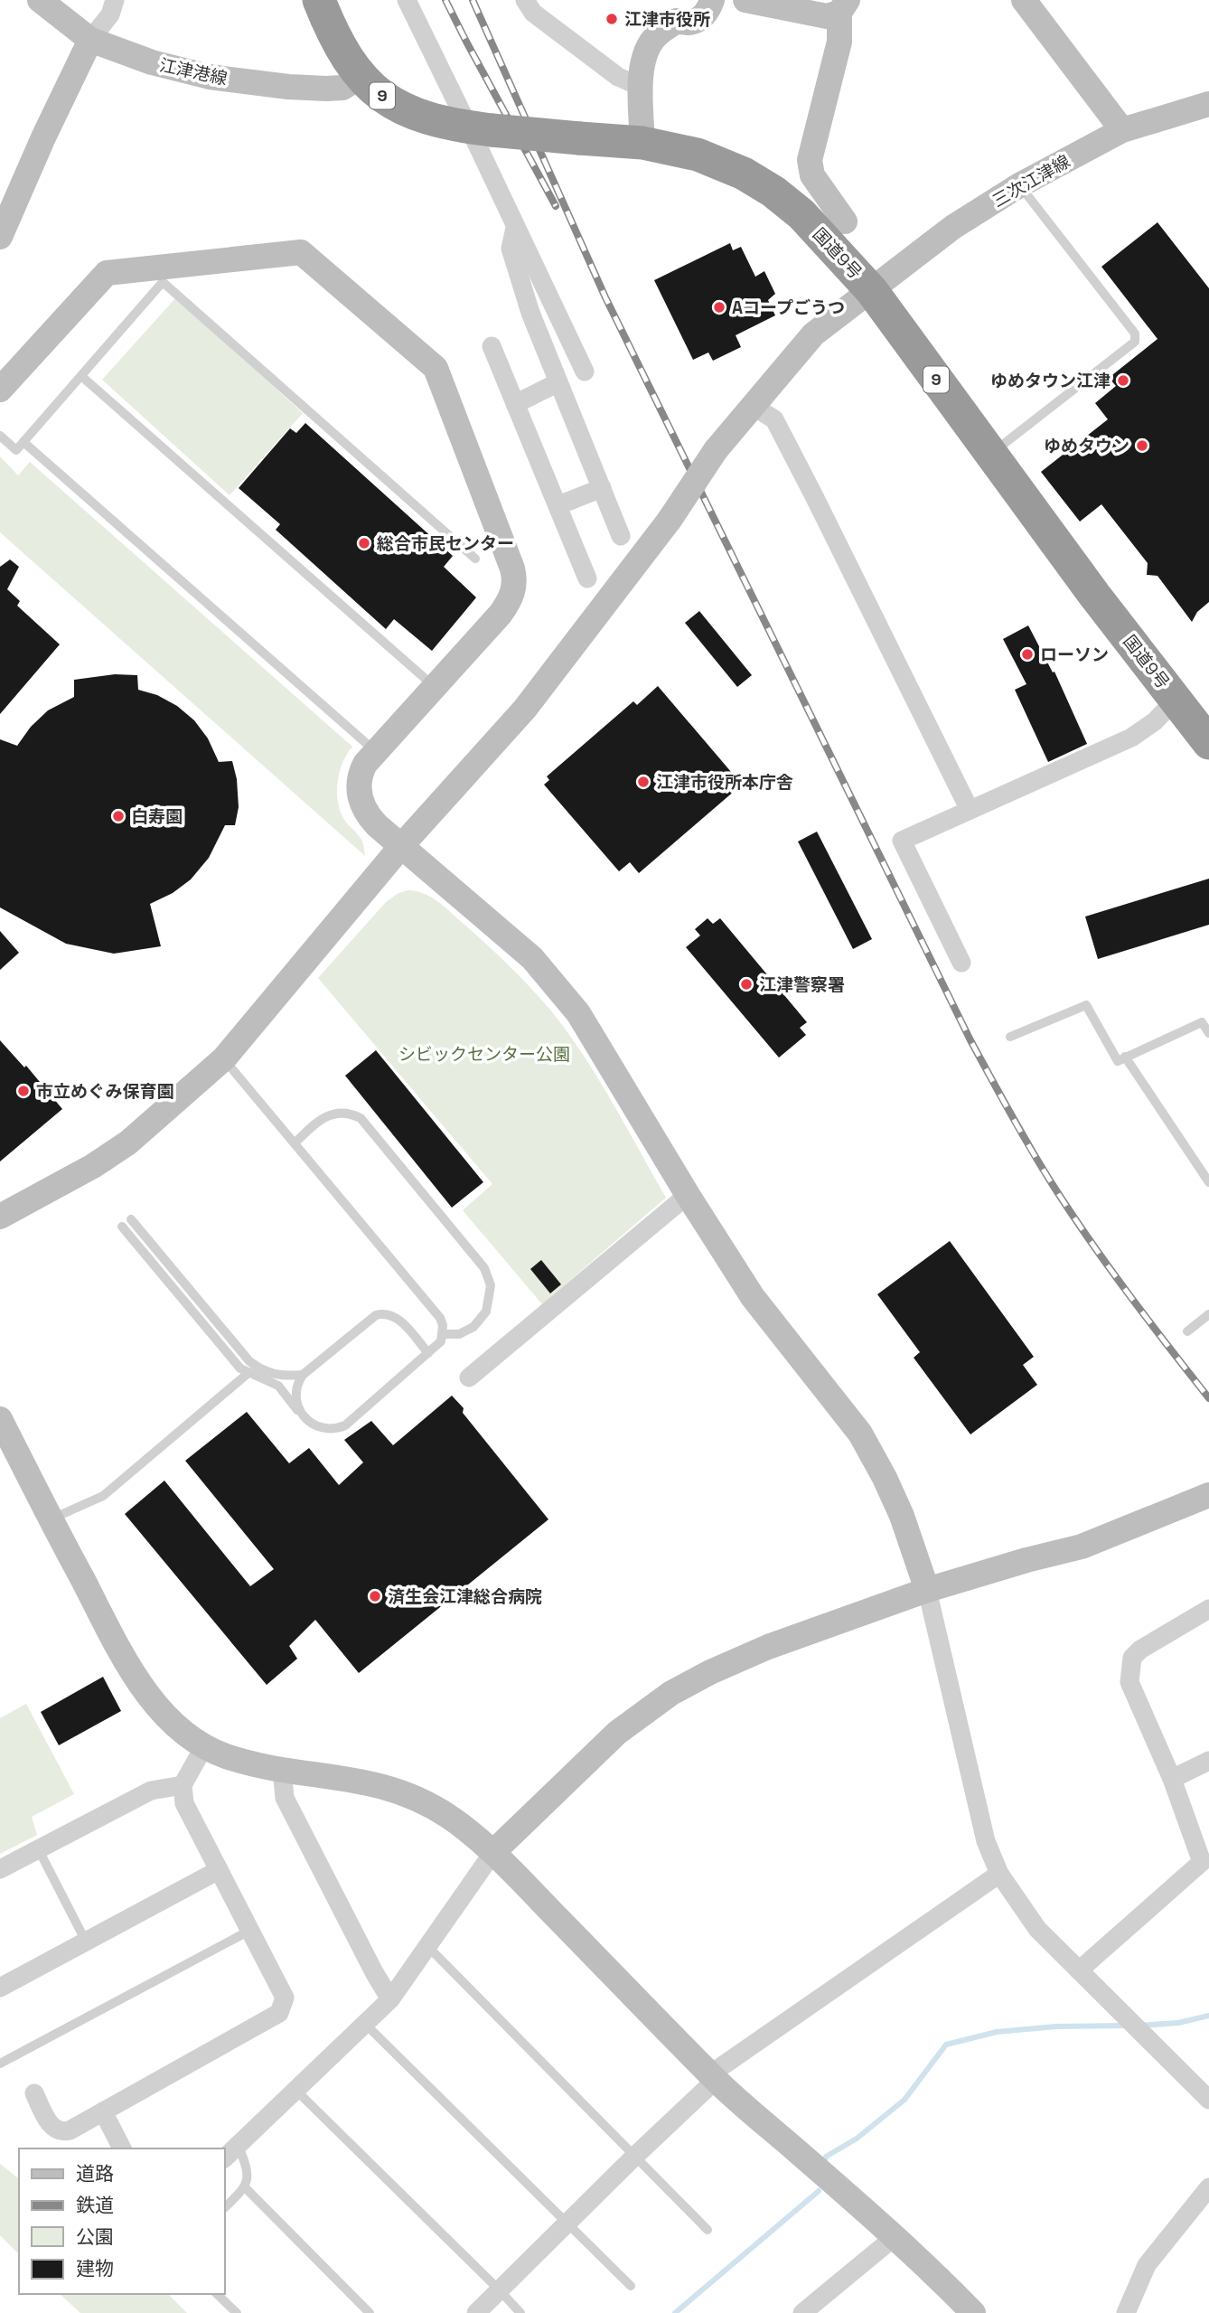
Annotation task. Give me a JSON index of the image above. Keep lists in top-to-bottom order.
{
  "streets": {
    "highway": ["9", "国道9号"],
    "street": ["江津港線", "三次江津線"]
  },
  "crossings": [
    ["江津港線", "国道9号"],
    ["三次江津線", "国道9号"]
  ],
  "parks": ["シビックセンター公園"],
  "places": [
    "江津市役所",
    "Aコープごうつ",
    "ゆめタウン江津",
    "ゆめタウン",
    "総合市民センター",
    "ローソン",
    "江津市役所本庁舎",
    "白寿園",
    "江津警察署",
    "市立めぐみ保育園",
    "済生会江津総合病院"
  ],
  "legend": [
    "道路",
    "鉄道",
    "公園",
    "建物"
  ]
}
